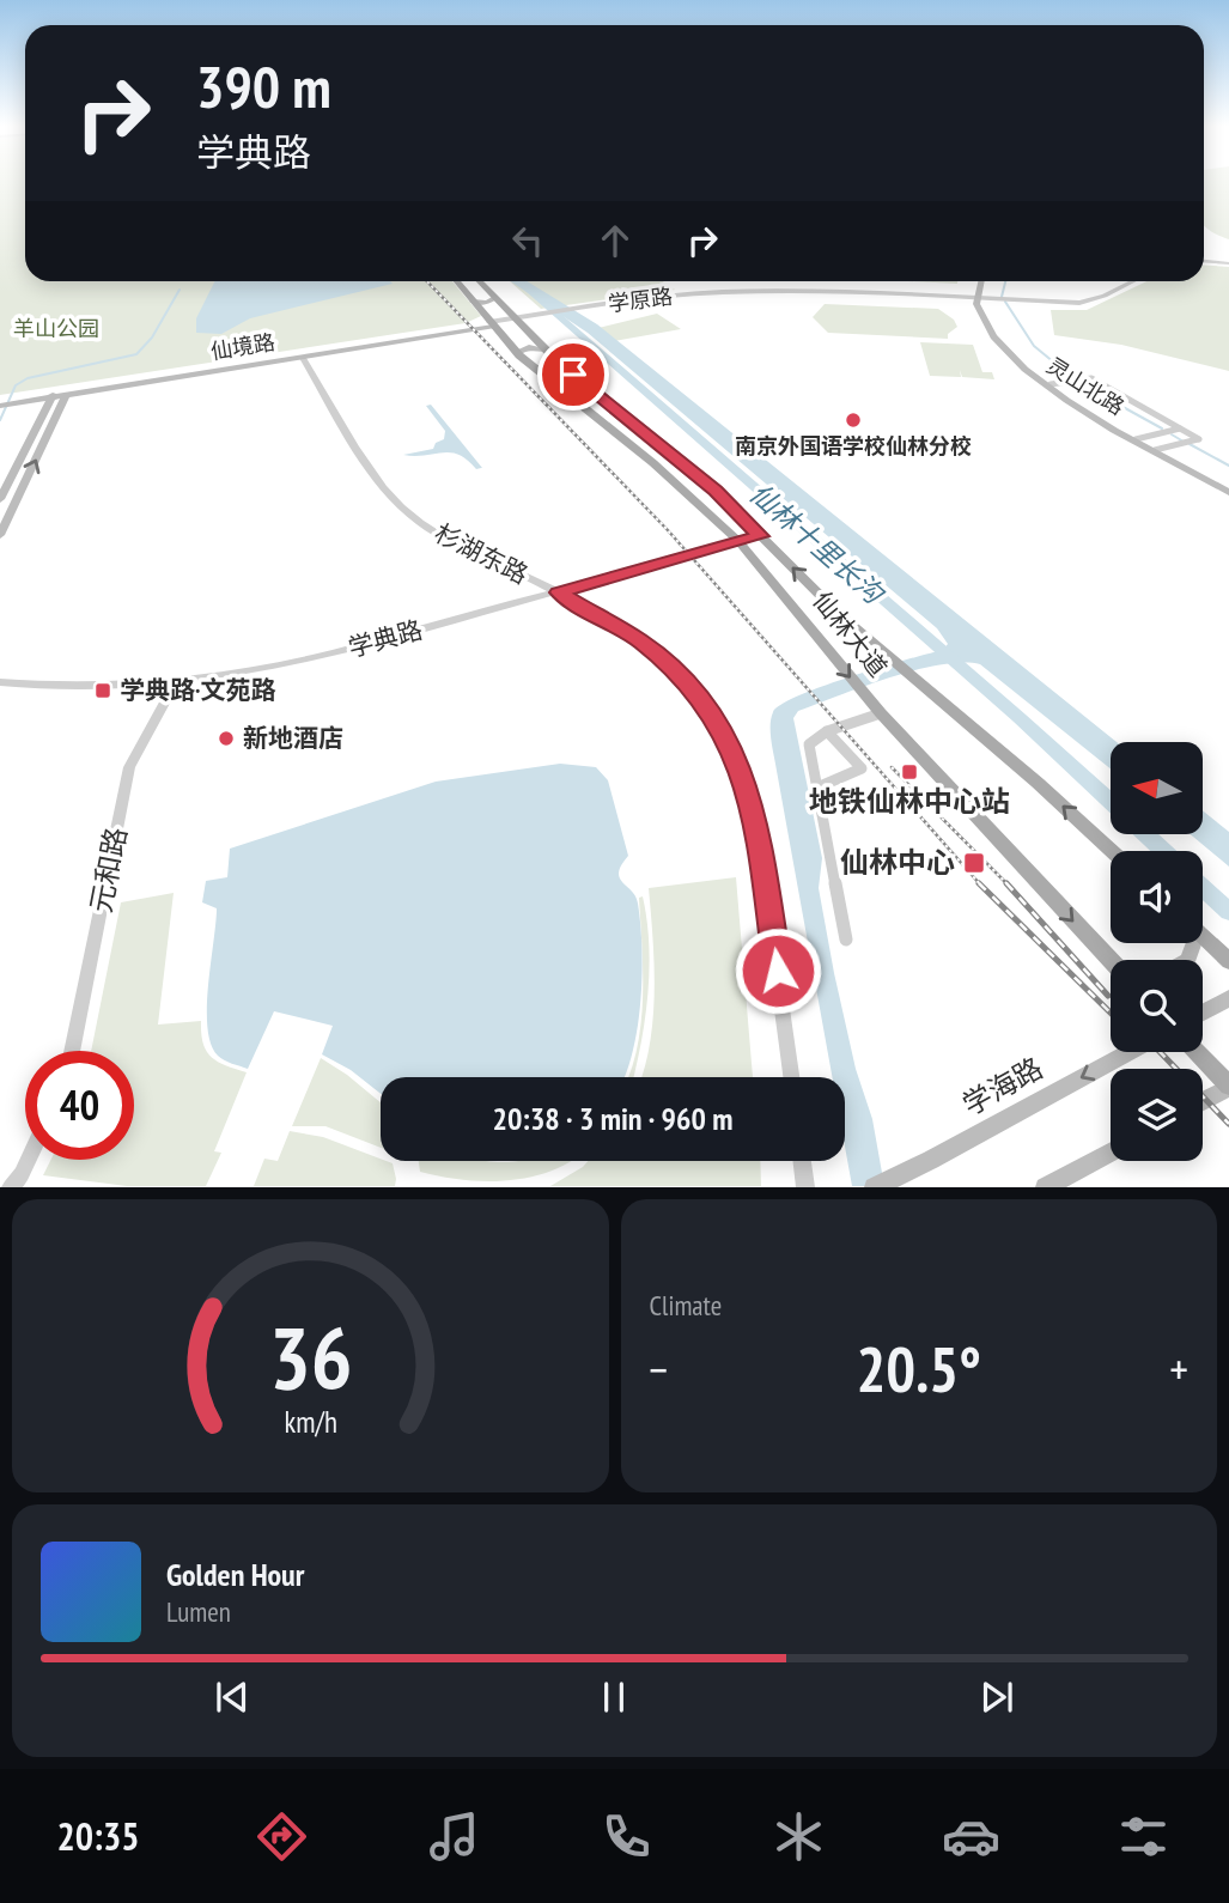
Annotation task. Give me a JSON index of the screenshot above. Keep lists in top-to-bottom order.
{
  "streets": {
    "main road": [
      "仙境路",
      "灵山北路",
      "仙林大道",
      "学海路"
    ],
    "street": [
      "学原路",
      "杉湖东路",
      "学典路",
      "元和路"
    ]
  },
  "crossings": [
    ["学原路", "仙境路"],
    ["学原路", "灵山北路"],
    ["学原路", "仙林大道"],
    ["仙境路", "杉湖东路"],
    ["仙境路", "仙林大道"],
    ["杉湖东路", "学典路"],
    ["仙林大道", "学典路"],
    ["学典路", "元和路"]
  ],
  "one_way": ["学海路"],
  "water": ["仙林十里长沟"],
  "parks": ["羊山公园"],
  "places": {
    "other": ["南京外国语学校仙林分校", "新地酒店"],
    "transit": ["学典路·文苑路", "地铁仙林中心站", "仙林中心"]
  },
  "north": "left",
  "page": {
    "turn": ["390 m", "学典路"],
    "limit": "40",
    "trip": "20:38 · 3 min · 960 m",
    "tile": "Climate",
    "heat": ["−", "20.5°", "+"],
    "song": ["Golden Hour", "Lumen"],
    "tabs": "20:35",
    "gauge": ["36", "km/h"]
  }
}
